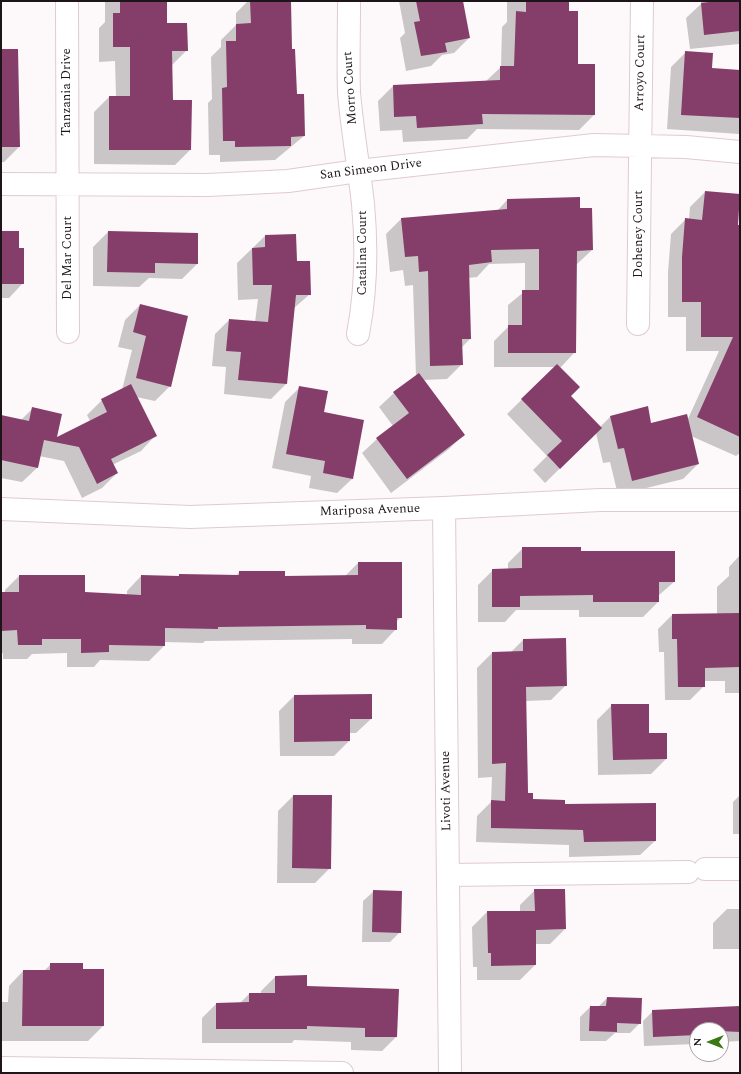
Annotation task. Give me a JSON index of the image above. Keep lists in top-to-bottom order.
{
  "streets": {
    "street": [
      "Arroyo Court",
      "Morro Court",
      "Tanzania Drive",
      "San Simeon Drive",
      "Doheney Court",
      "Catalina Court",
      "Del Mar Court",
      "Mariposa Avenue",
      "Livoti Avenue"
    ]
  },
  "crossings": [
    ["Arroyo Court", "San Simeon Drive"],
    ["Arroyo Court", "Doheney Court"],
    ["Morro Court", "San Simeon Drive"],
    ["Morro Court", "Catalina Court"],
    ["Tanzania Drive", "San Simeon Drive"],
    ["Tanzania Drive", "Del Mar Court"],
    ["San Simeon Drive", "Doheney Court"],
    ["San Simeon Drive", "Catalina Court"],
    ["San Simeon Drive", "Del Mar Court"],
    ["Mariposa Avenue", "Livoti Avenue"]
  ],
  "north": "left"
}
